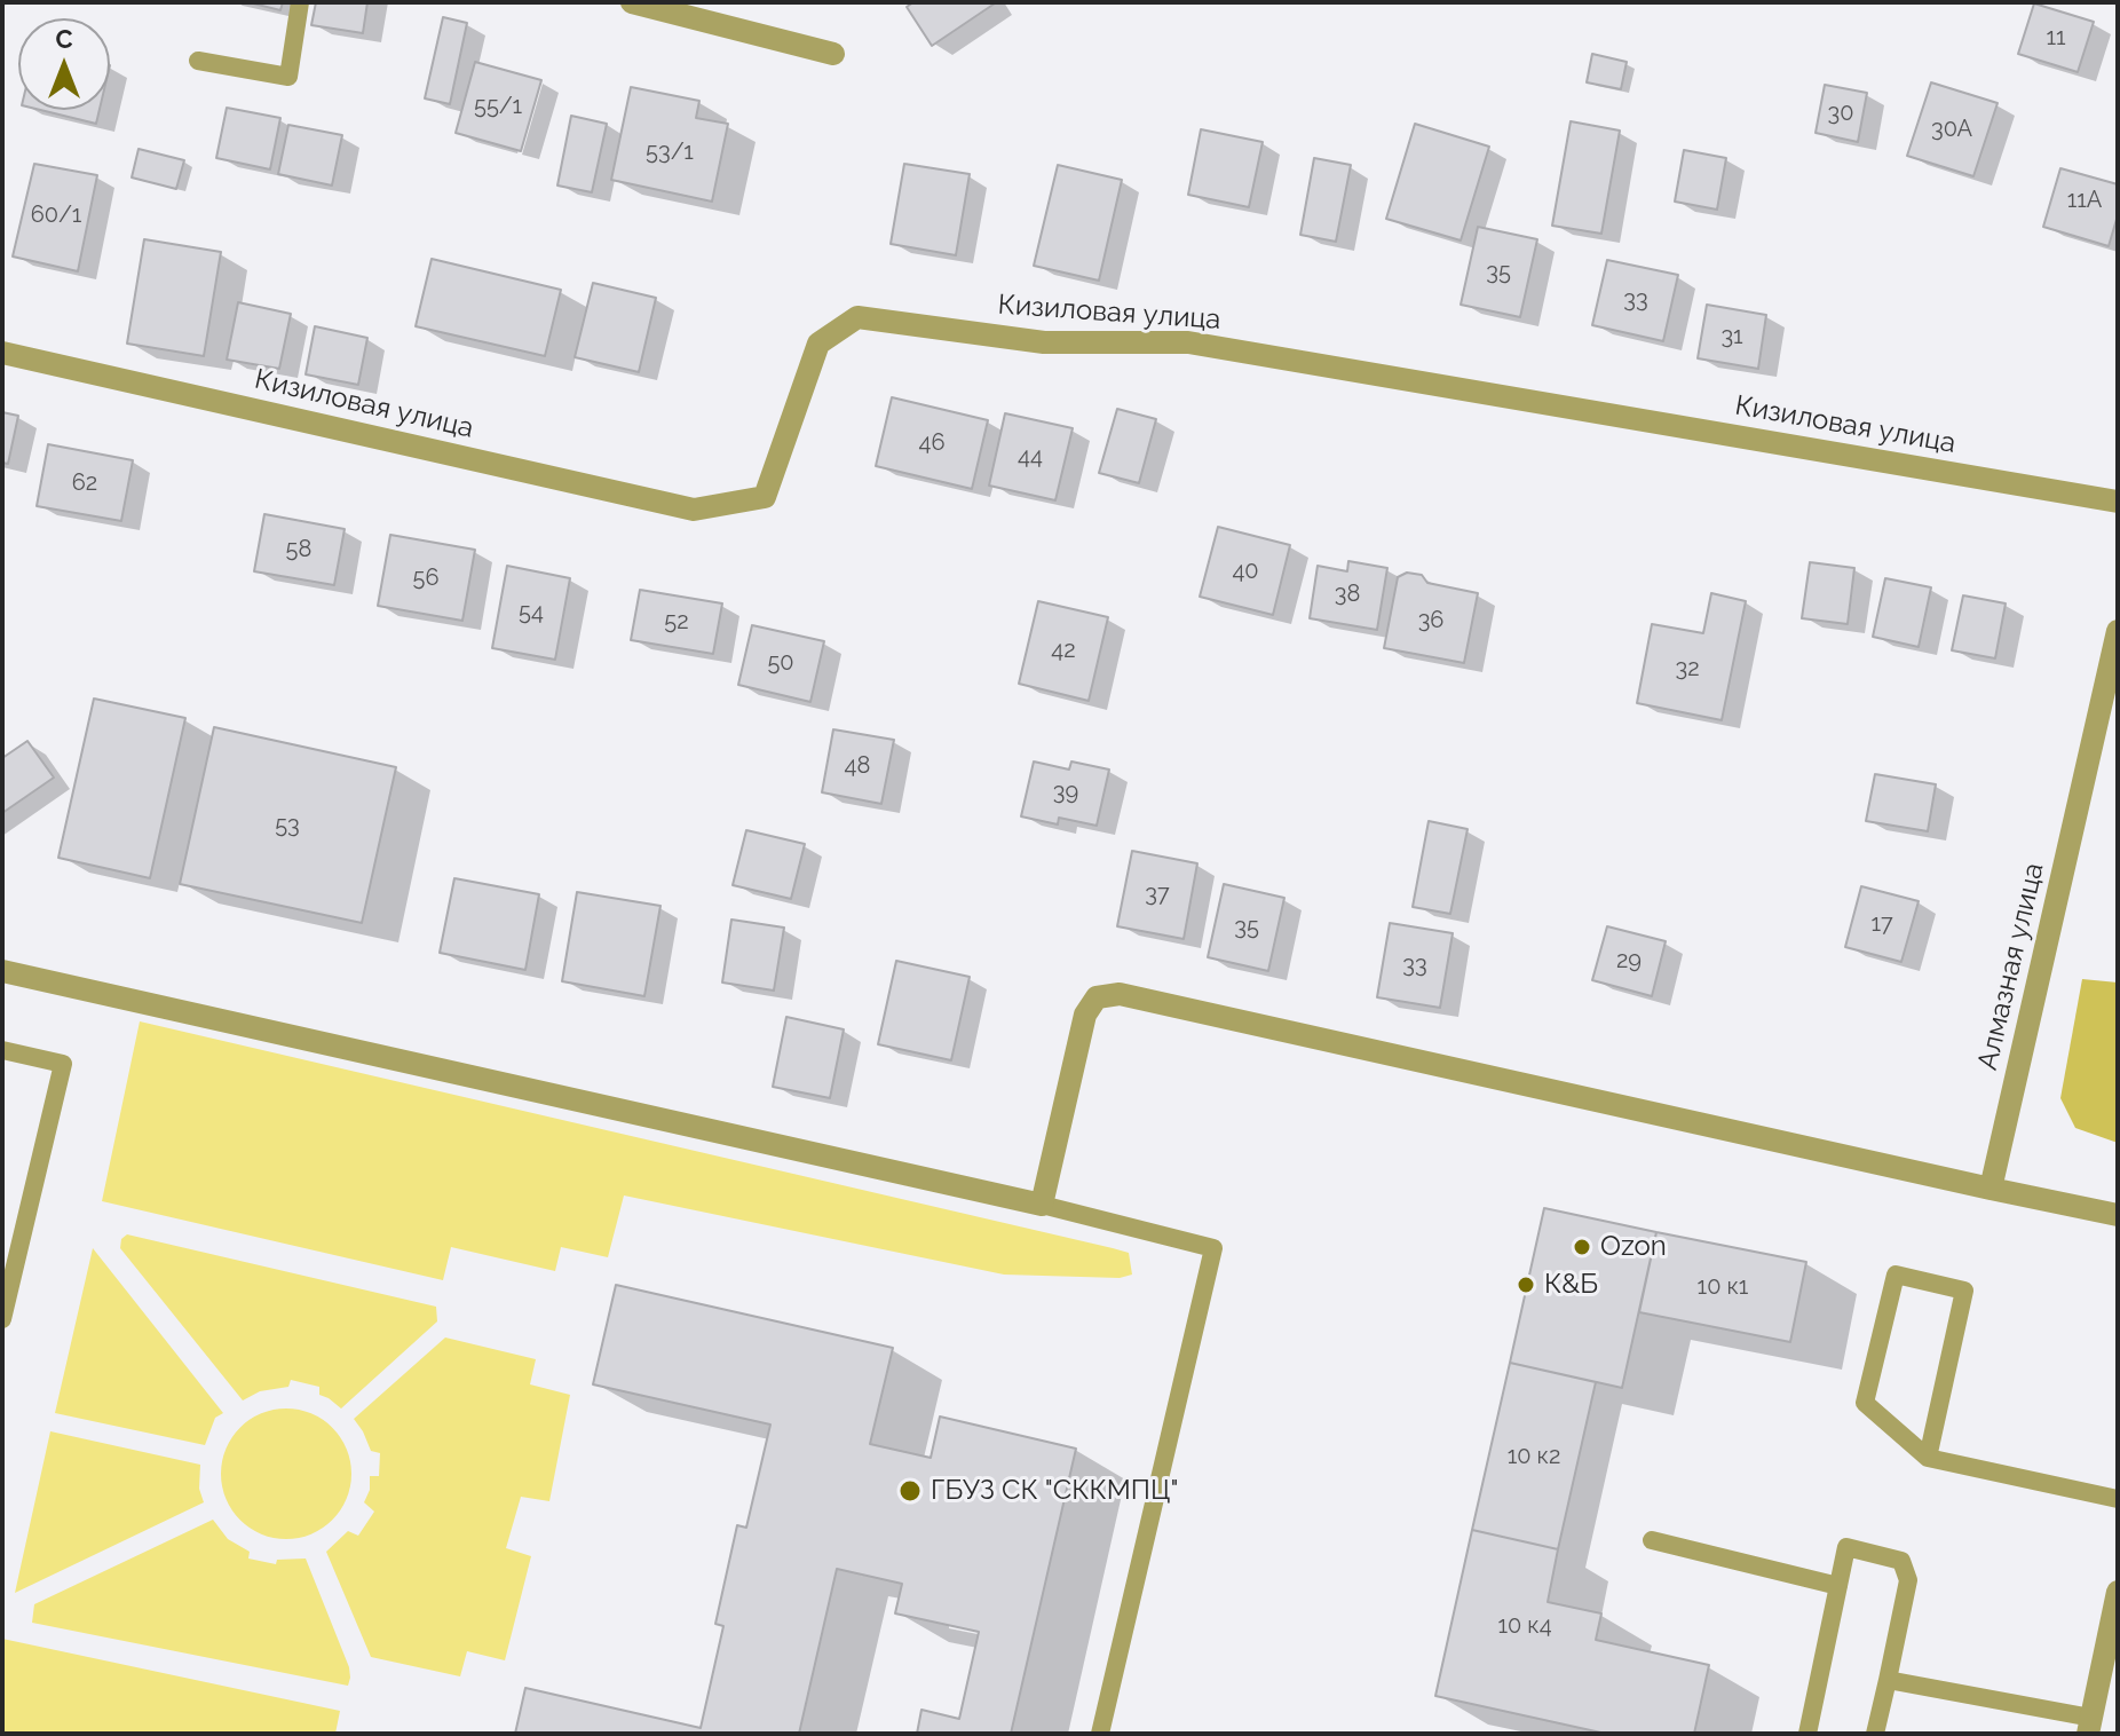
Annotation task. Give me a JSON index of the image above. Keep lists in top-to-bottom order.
{
  "streets": {
    "street": ["Кизиловая улица", "Алмазная улица"]
  },
  "places": ["Ozon", "К&Б", "ГБУЗ СК \"СККМПЦ\""],
  "house_numbers": [
    "11",
    "55/1",
    "30",
    "30А",
    "53/1",
    "11А",
    "60/1",
    "35",
    "33",
    "31",
    "46",
    "44",
    "62",
    "58",
    "40",
    "56",
    "38",
    "54",
    "36",
    "52",
    "42",
    "50",
    "32",
    "48",
    "39",
    "53",
    "37",
    "17",
    "35",
    "29",
    "33",
    "10 к1",
    "10 к2",
    "10 к4"
  ],
  "north": "top"
}
